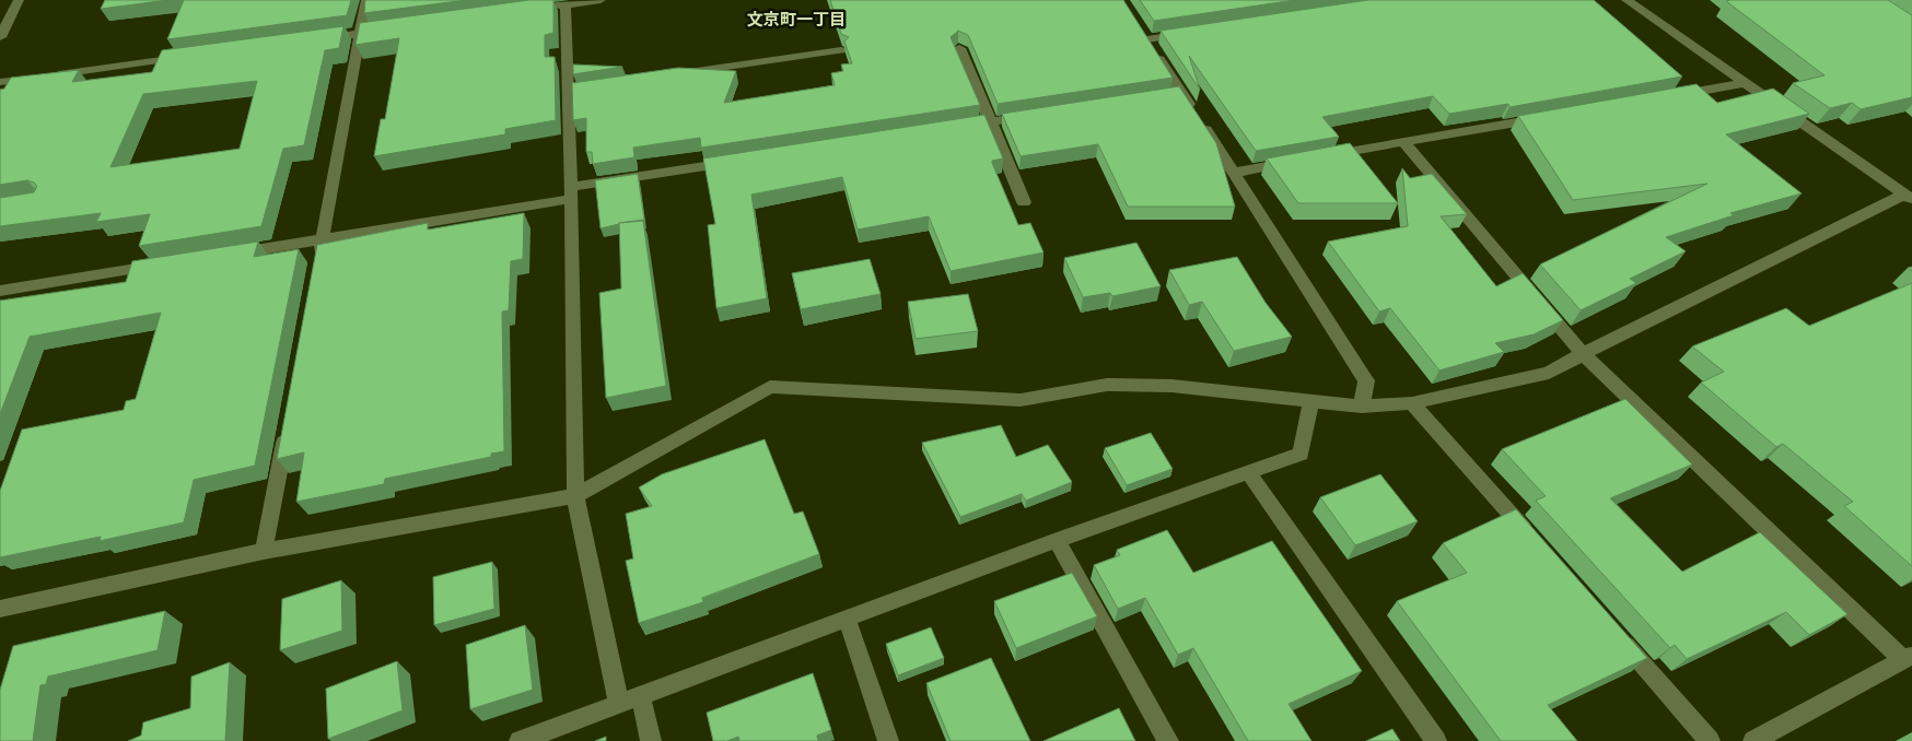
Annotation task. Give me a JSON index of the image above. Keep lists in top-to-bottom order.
{
  "districts": ["文京町一丁目"]
}
